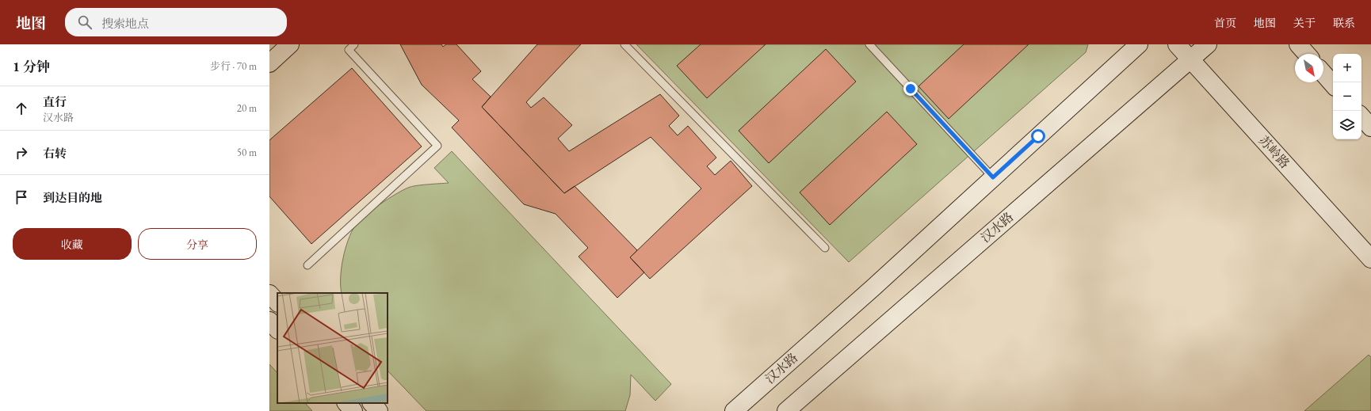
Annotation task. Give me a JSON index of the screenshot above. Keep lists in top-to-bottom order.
{
  "streets": {
    "main road": ["苏岭路", "汉水路"]
  },
  "crossings": [
    ["苏岭路", "汉水路"]
  ],
  "north": "bottom right",
  "page": {
    "header": "地图",
    "search": "搜索地点",
    "nav": [
      "首页",
      "地图",
      "关于",
      "联系"
    ],
    "heading": ["1 分钟", "步行 · 70 m"],
    "map_buttons": ["+", "−"],
    "list": [
      ["直行", "汉水路", "20 m"],
      ["右转", "50 m"],
      "到达目的地"
    ],
    "buttons": ["收藏", "分享"]
  }
}
